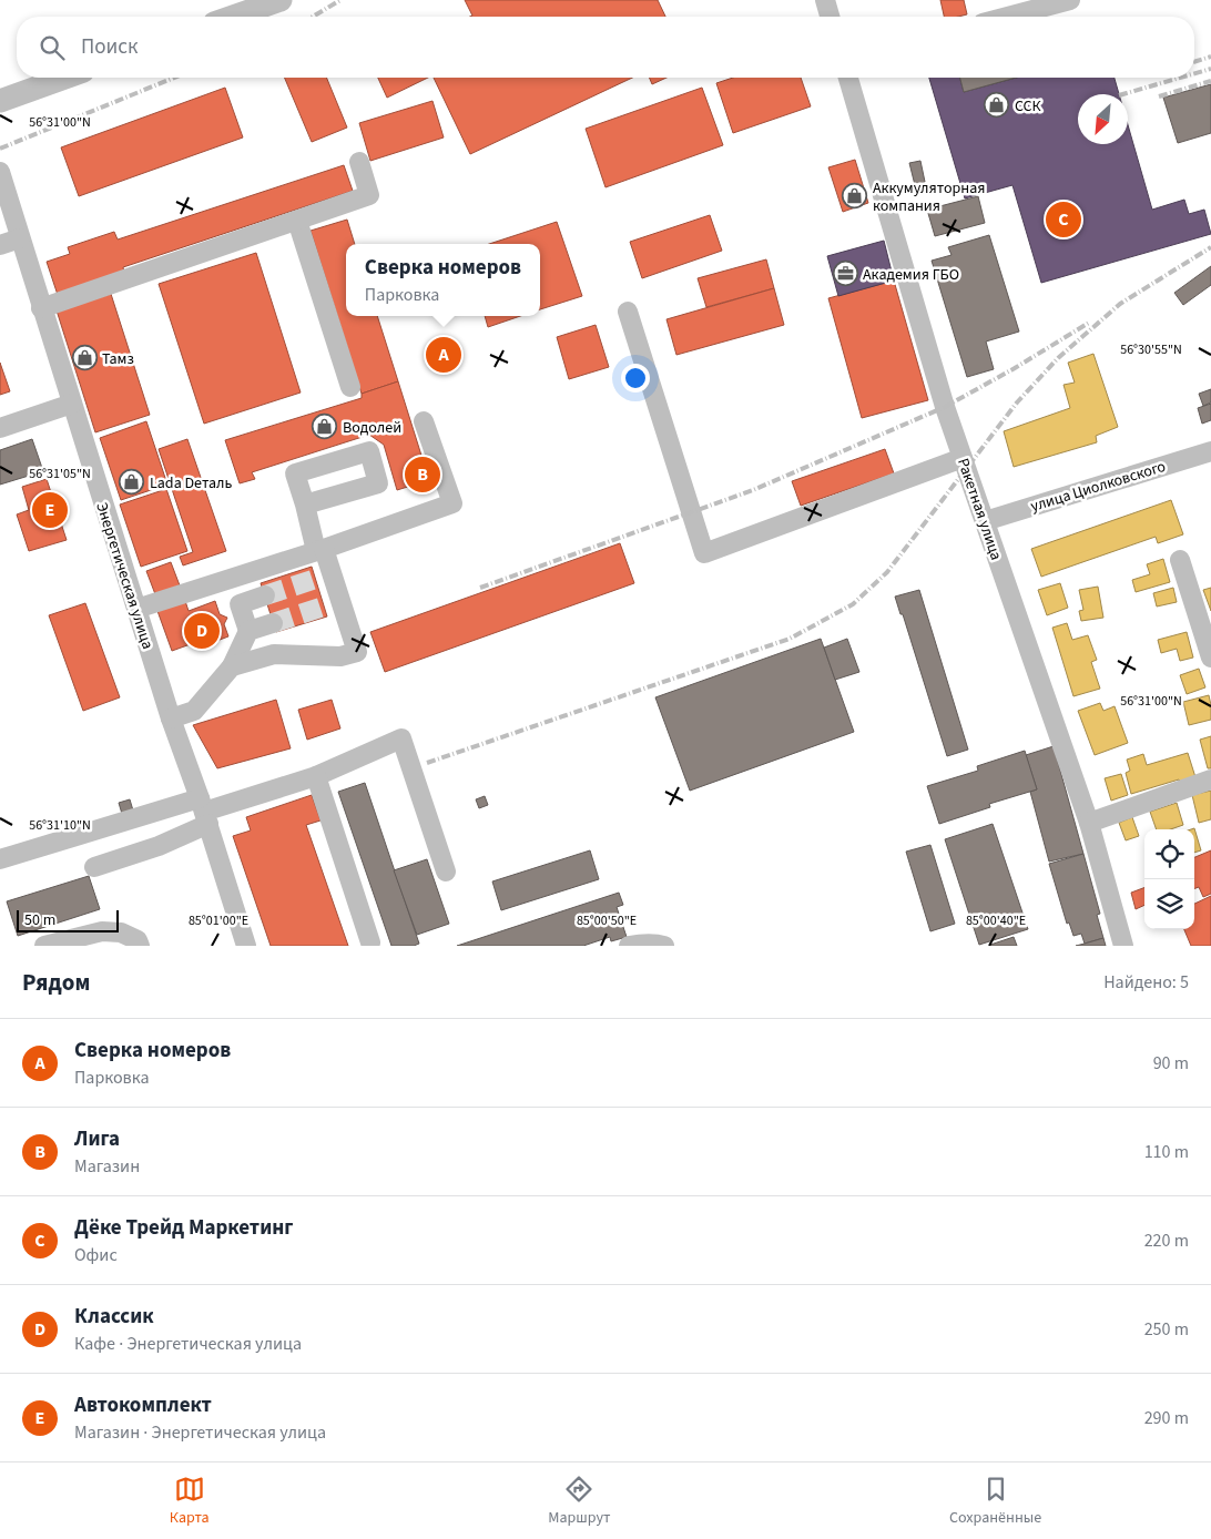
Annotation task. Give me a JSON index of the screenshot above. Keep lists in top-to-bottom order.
{
  "streets": {
    "street": ["улица Циолковского", "Ракетная улица", "Энергетическая улица"]
  },
  "crossings": [
    ["улица Циолковского", "Ракетная улица"]
  ],
  "places": {
    "shop": [
      "ССК",
      "Аккумуляторная компания",
      "Тамз",
      "Водолей",
      "Lada Dеталь"
    ],
    "office": ["Академия ГБО"]
  },
  "scale_bar": "50 m",
  "north": "bottom left",
  "page": {
    "search": "Поиск",
    "pins": [
      "C",
      "A",
      "B",
      "E",
      "D"
    ],
    "popup": ["Сверка номеров", "Парковка"],
    "scale": "50 m",
    "heading": ["Рядом", "Найдено: 5"],
    "list": [
      {
        "mark": "A",
        "name": "Сверка номеров",
        "note": "Парковка",
        "value": "90 m"
      },
      {
        "mark": "B",
        "name": "Лига",
        "note": "Магазин",
        "value": "110 m"
      },
      {
        "mark": "C",
        "name": "Дёке Трейд Маркетинг",
        "note": "Офис",
        "value": "220 m"
      },
      {
        "mark": "D",
        "name": "Классик",
        "note": "Кафе · Энергетическая улица",
        "value": "250 m"
      },
      {
        "mark": "E",
        "name": "Автокомплект",
        "note": "Магазин · Энергетическая улица",
        "value": "290 m"
      }
    ],
    "nav": ["Карта", "Маршрут", "Сохранённые"]
  },
  "coordinates": [
    "56°31'00\"N",
    "56°30'55\"N",
    "56°31'05\"N",
    "56°31'10\"N",
    "85°01'00\"E",
    "85°00'50\"E",
    "85°00'40\"E"
  ]
}
